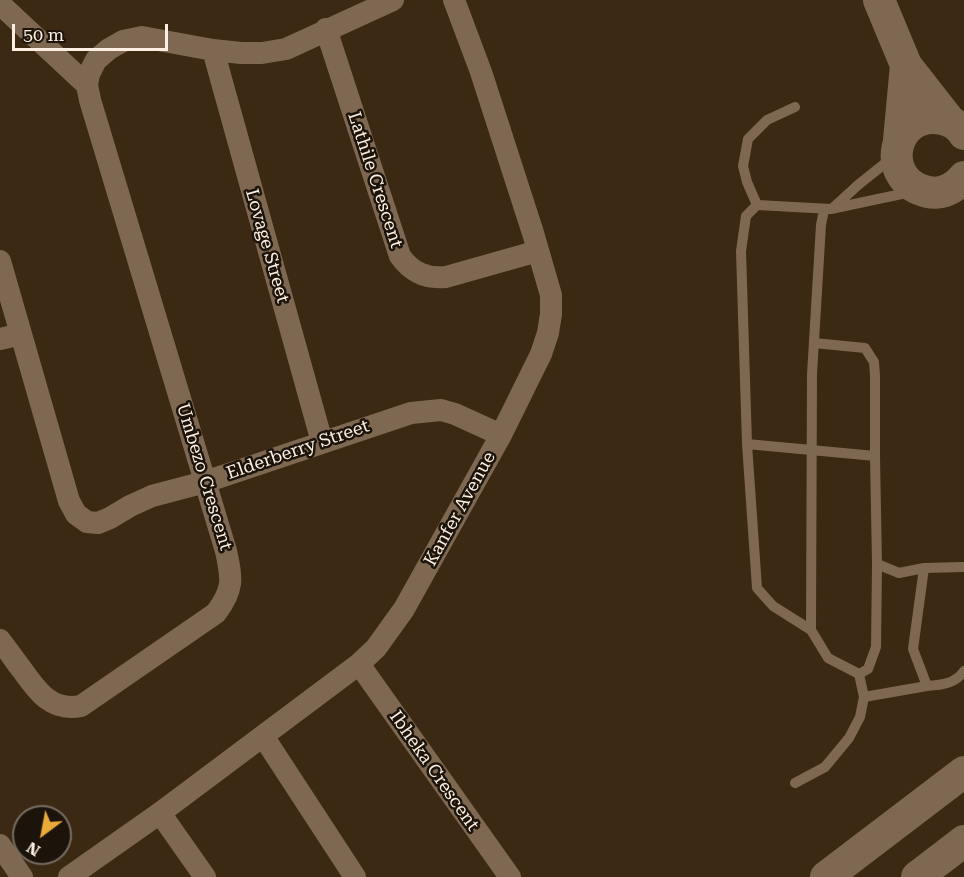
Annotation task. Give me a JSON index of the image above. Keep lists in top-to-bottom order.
{
  "streets": {
    "street": [
      "Lathile Crescent",
      "Lovage Street",
      "Elderberry Street",
      "Umbezo Crescent",
      "Kanfer Avenue",
      "Ibheka Crescent"
    ]
  },
  "crossings": [
    ["Lathile Crescent", "Kanfer Avenue"],
    ["Lovage Street", "Elderberry Street"],
    ["Elderberry Street", "Umbezo Crescent"],
    ["Elderberry Street", "Kanfer Avenue"],
    ["Kanfer Avenue", "Ibheka Crescent"]
  ],
  "scale_bar": "50 m",
  "north": "bottom left"
}
